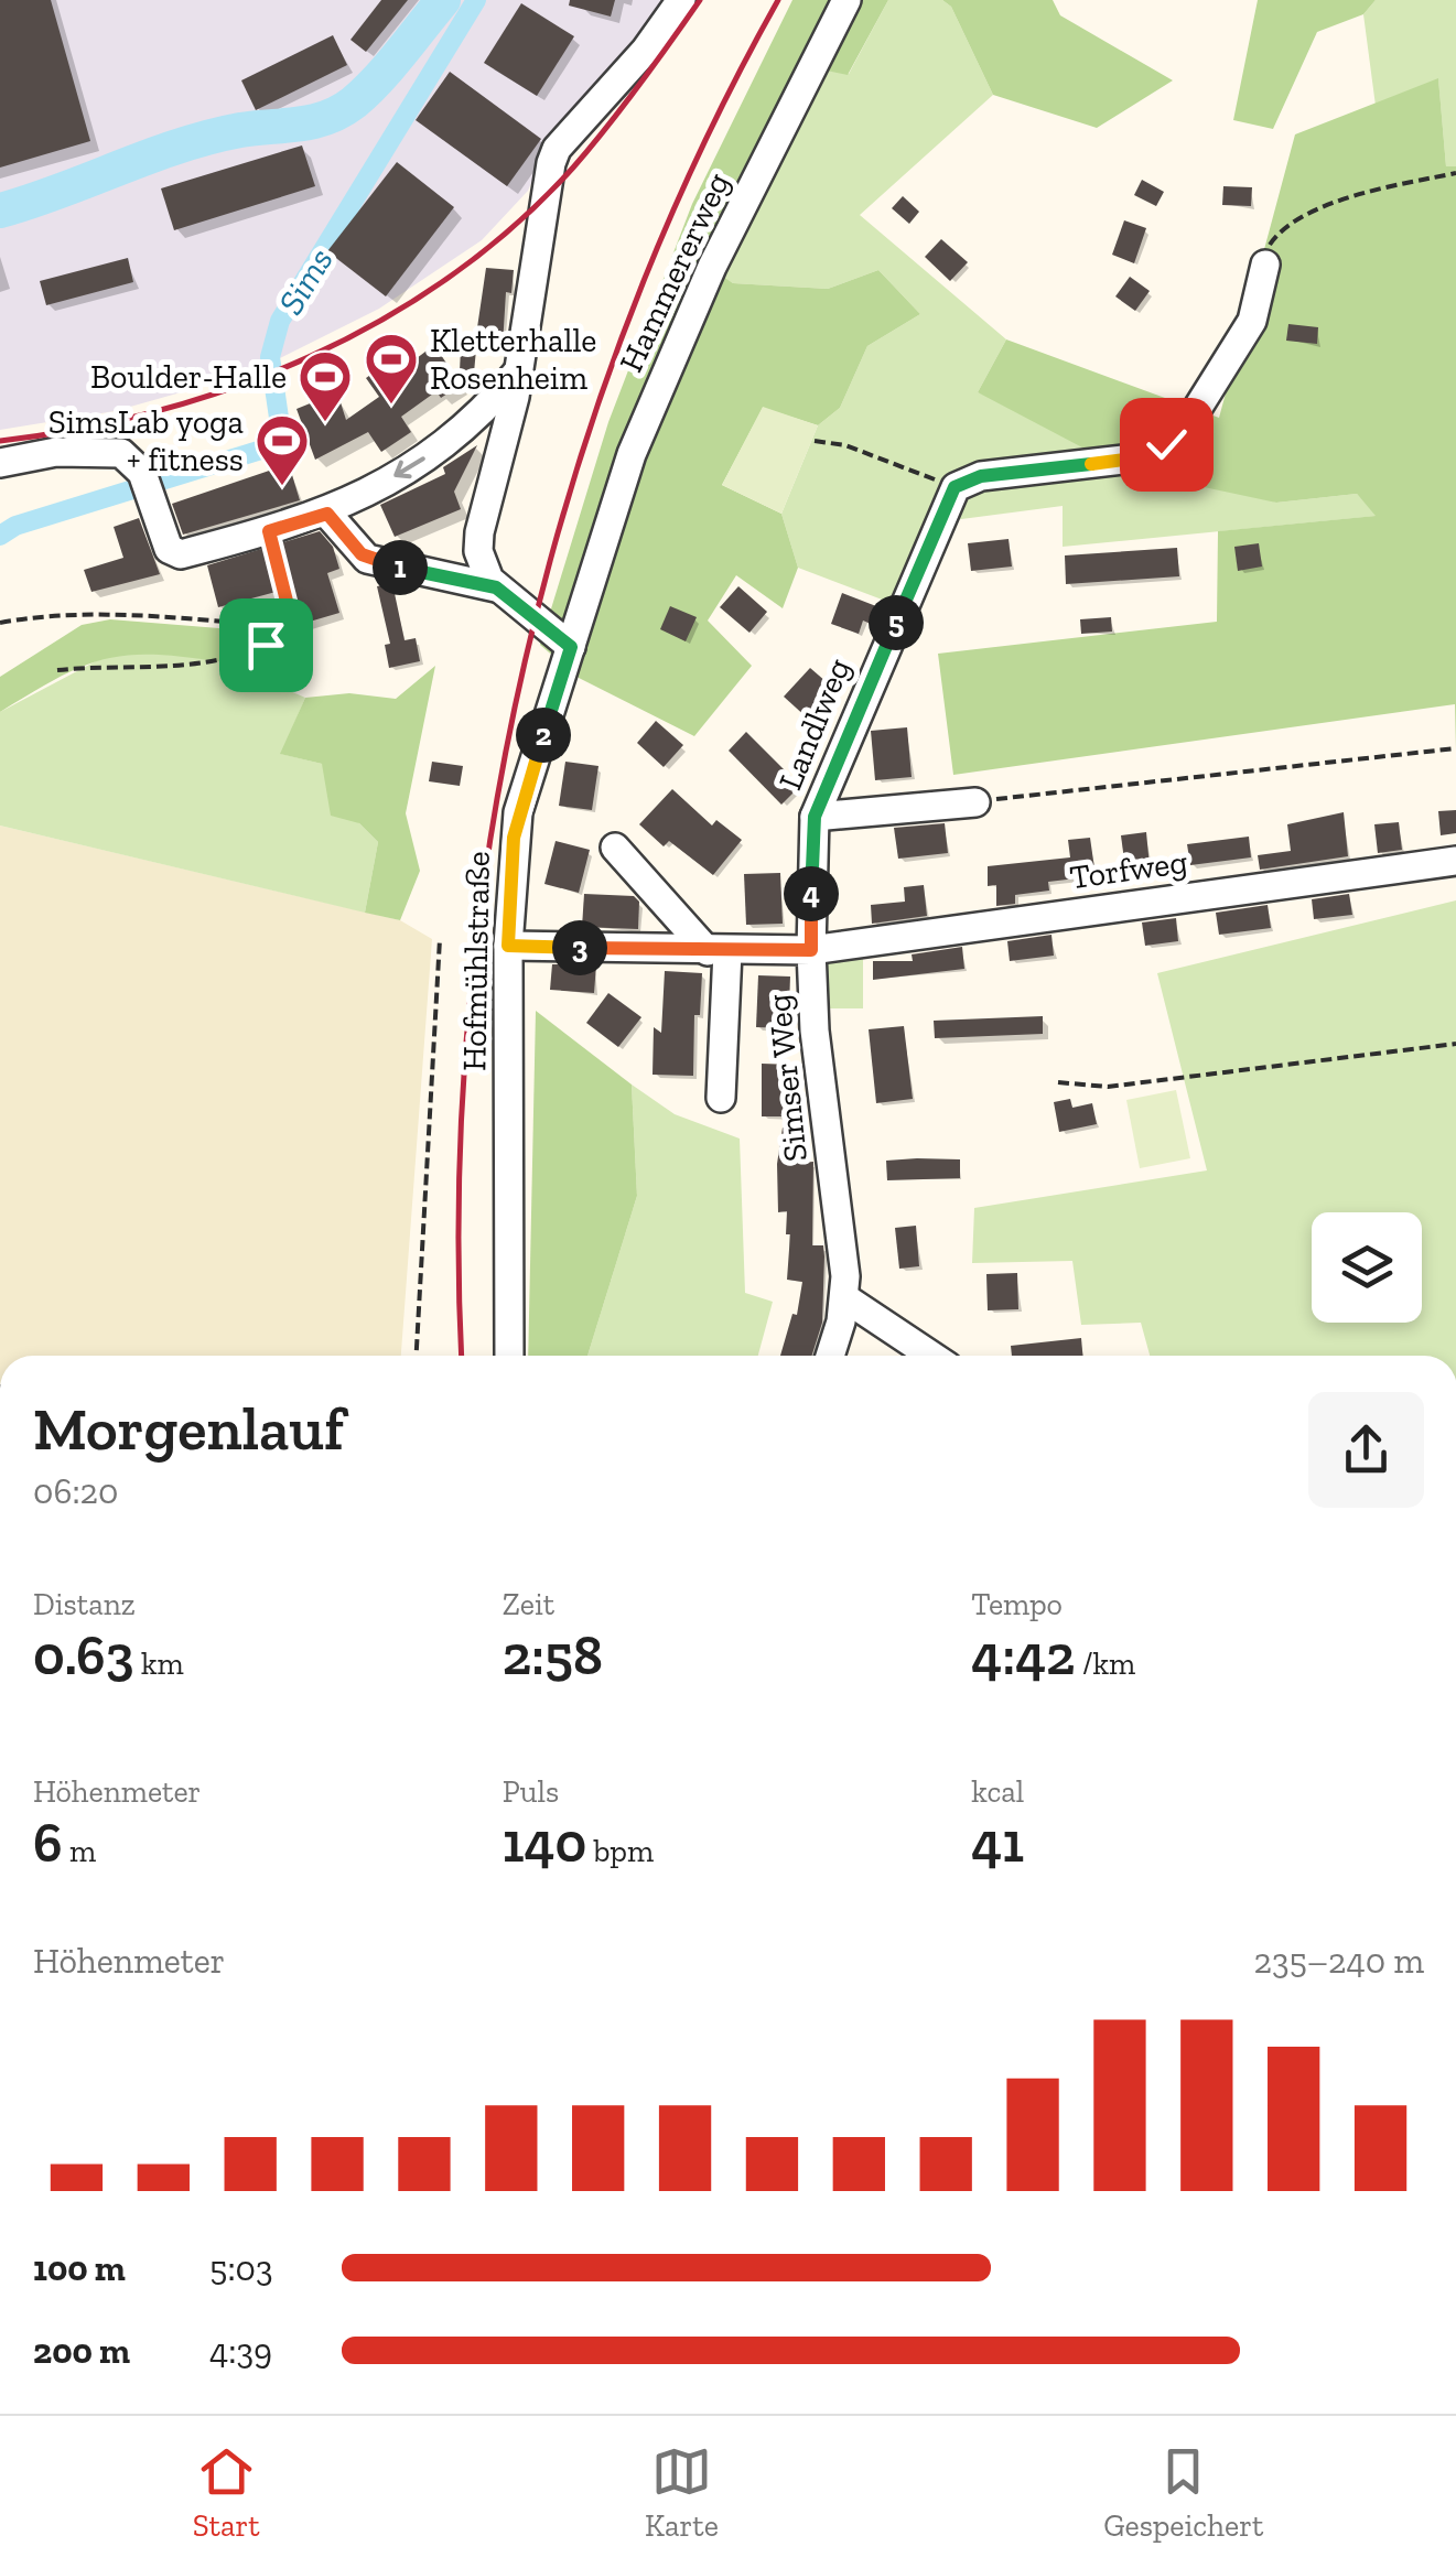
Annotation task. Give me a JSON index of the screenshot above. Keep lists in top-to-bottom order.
{
  "streets": {
    "street": [
      "Hammererweg",
      "Landlweg",
      "Torfweg",
      "Hofmühlstraße",
      "Simser Weg"
    ]
  },
  "crossings": [
    ["Hammererweg", "Hofmühlstraße"],
    ["Landlweg", "Torfweg"],
    ["Landlweg", "Simser Weg"],
    ["Torfweg", "Simser Weg"],
    ["Hofmühlstraße", "Simser Weg"]
  ],
  "water": ["Sims"],
  "places": {
    "sports": ["Kletterhalle Rosenheim", "Boulder-Halle", "SimsLab yoga + fitness"]
  },
  "page": {
    "pins": [
      "1",
      "5",
      "2",
      "4",
      "3"
    ],
    "heading": ["Morgenlauf", "06:20"],
    "stats": [
      ["Distanz", "0.63 km"],
      ["Zeit", "2:58"],
      ["Tempo", "4:42 /km"],
      ["Höhenmeter", "6 m"],
      ["Puls", "140 bpm"],
      ["kcal", "41"]
    ],
    "chart": ["Höhenmeter", "235–240 m"],
    "list": [
      {
        "name": "100 m",
        "note": "5:03"
      },
      {
        "name": "200 m",
        "note": "4:39"
      }
    ],
    "tabs": ["Start", "Karte", "Gespeichert"]
  }
}
